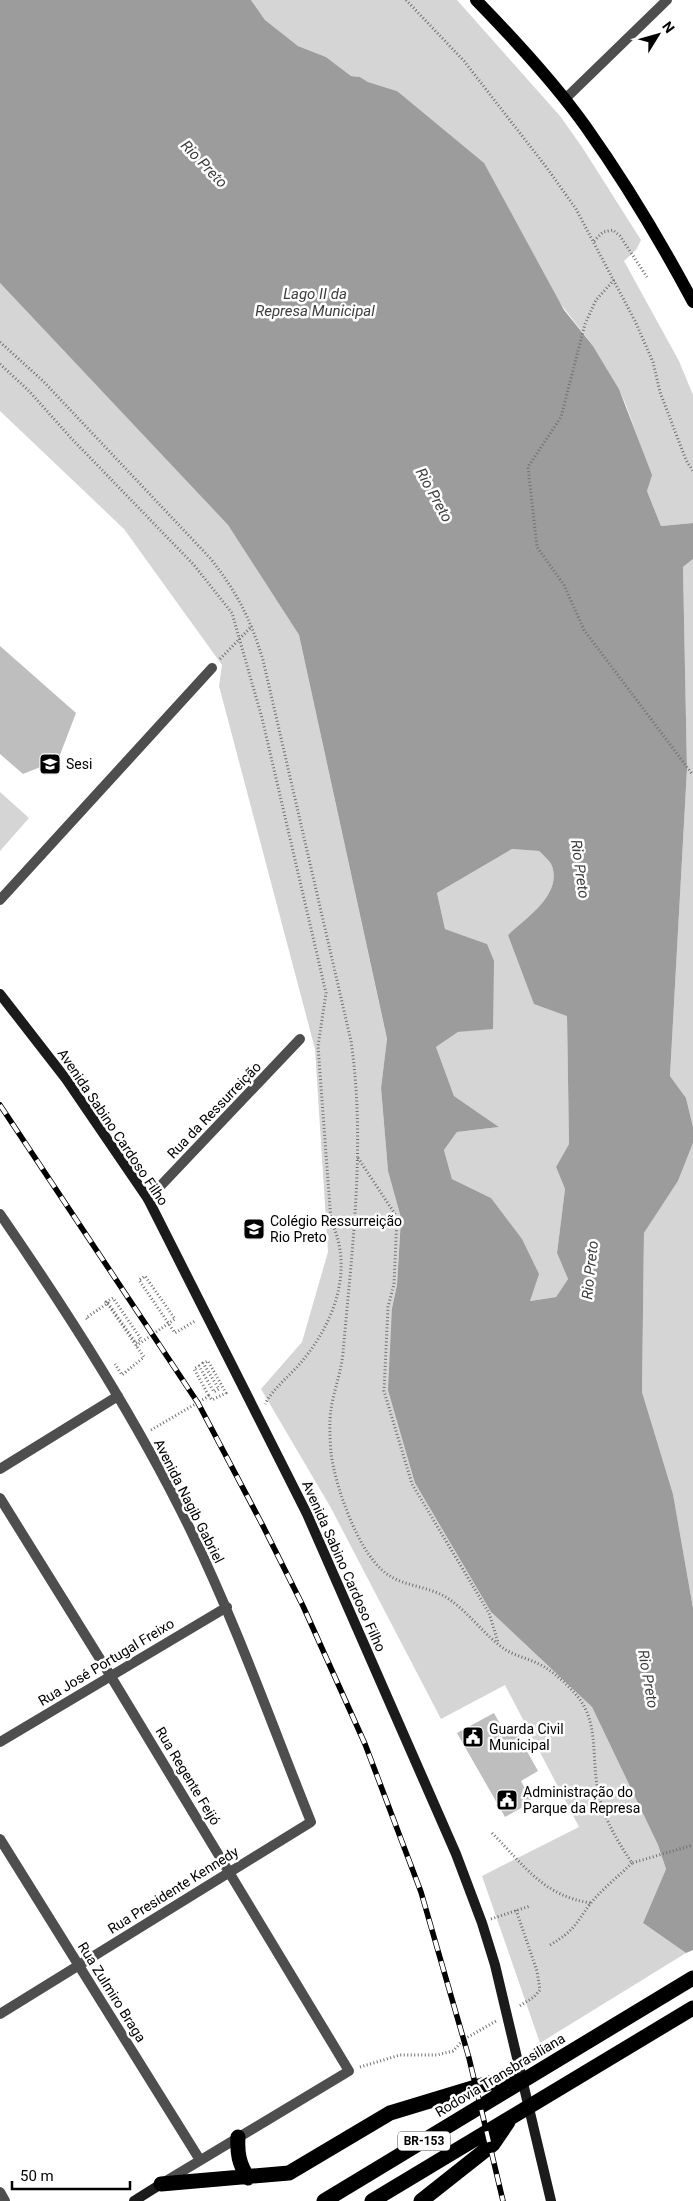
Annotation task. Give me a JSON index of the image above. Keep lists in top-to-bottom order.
{
  "streets": {
    "highway": ["Rodovia Transbrasiliana", "BR-153"],
    "main road": ["Avenida Sabino Cardoso Filho"],
    "street": [
      "Rua da Ressurreição",
      "Avenida Nagib Gabriel",
      "Rua José Portugal Freixo",
      "Rua Regente Feijó",
      "Rua Presidente Kennedy",
      "Rua Zulmiro Braga"
    ]
  },
  "crossings": [
    ["Rua da Ressurreição", "Avenida Sabino Cardoso Filho"],
    ["Avenida Nagib Gabriel", "Rua José Portugal Freixo"],
    ["Avenida Nagib Gabriel", "Rua Presidente Kennedy"],
    ["Rua José Portugal Freixo", "Rua Regente Feijó"],
    ["Rua Regente Feijó", "Rua Presidente Kennedy"],
    ["Rua Presidente Kennedy", "Rua Zulmiro Braga"]
  ],
  "water": ["Rio Preto", "Lago II da Represa Municipal"],
  "places": {
    "school or university": ["Sesi", "Colégio Ressurreição Rio Preto"],
    "public building": ["Guarda Civil Municipal", "Administração do Parque da Represa"]
  },
  "scale_bar": "50 m",
  "north": "top right"
}
